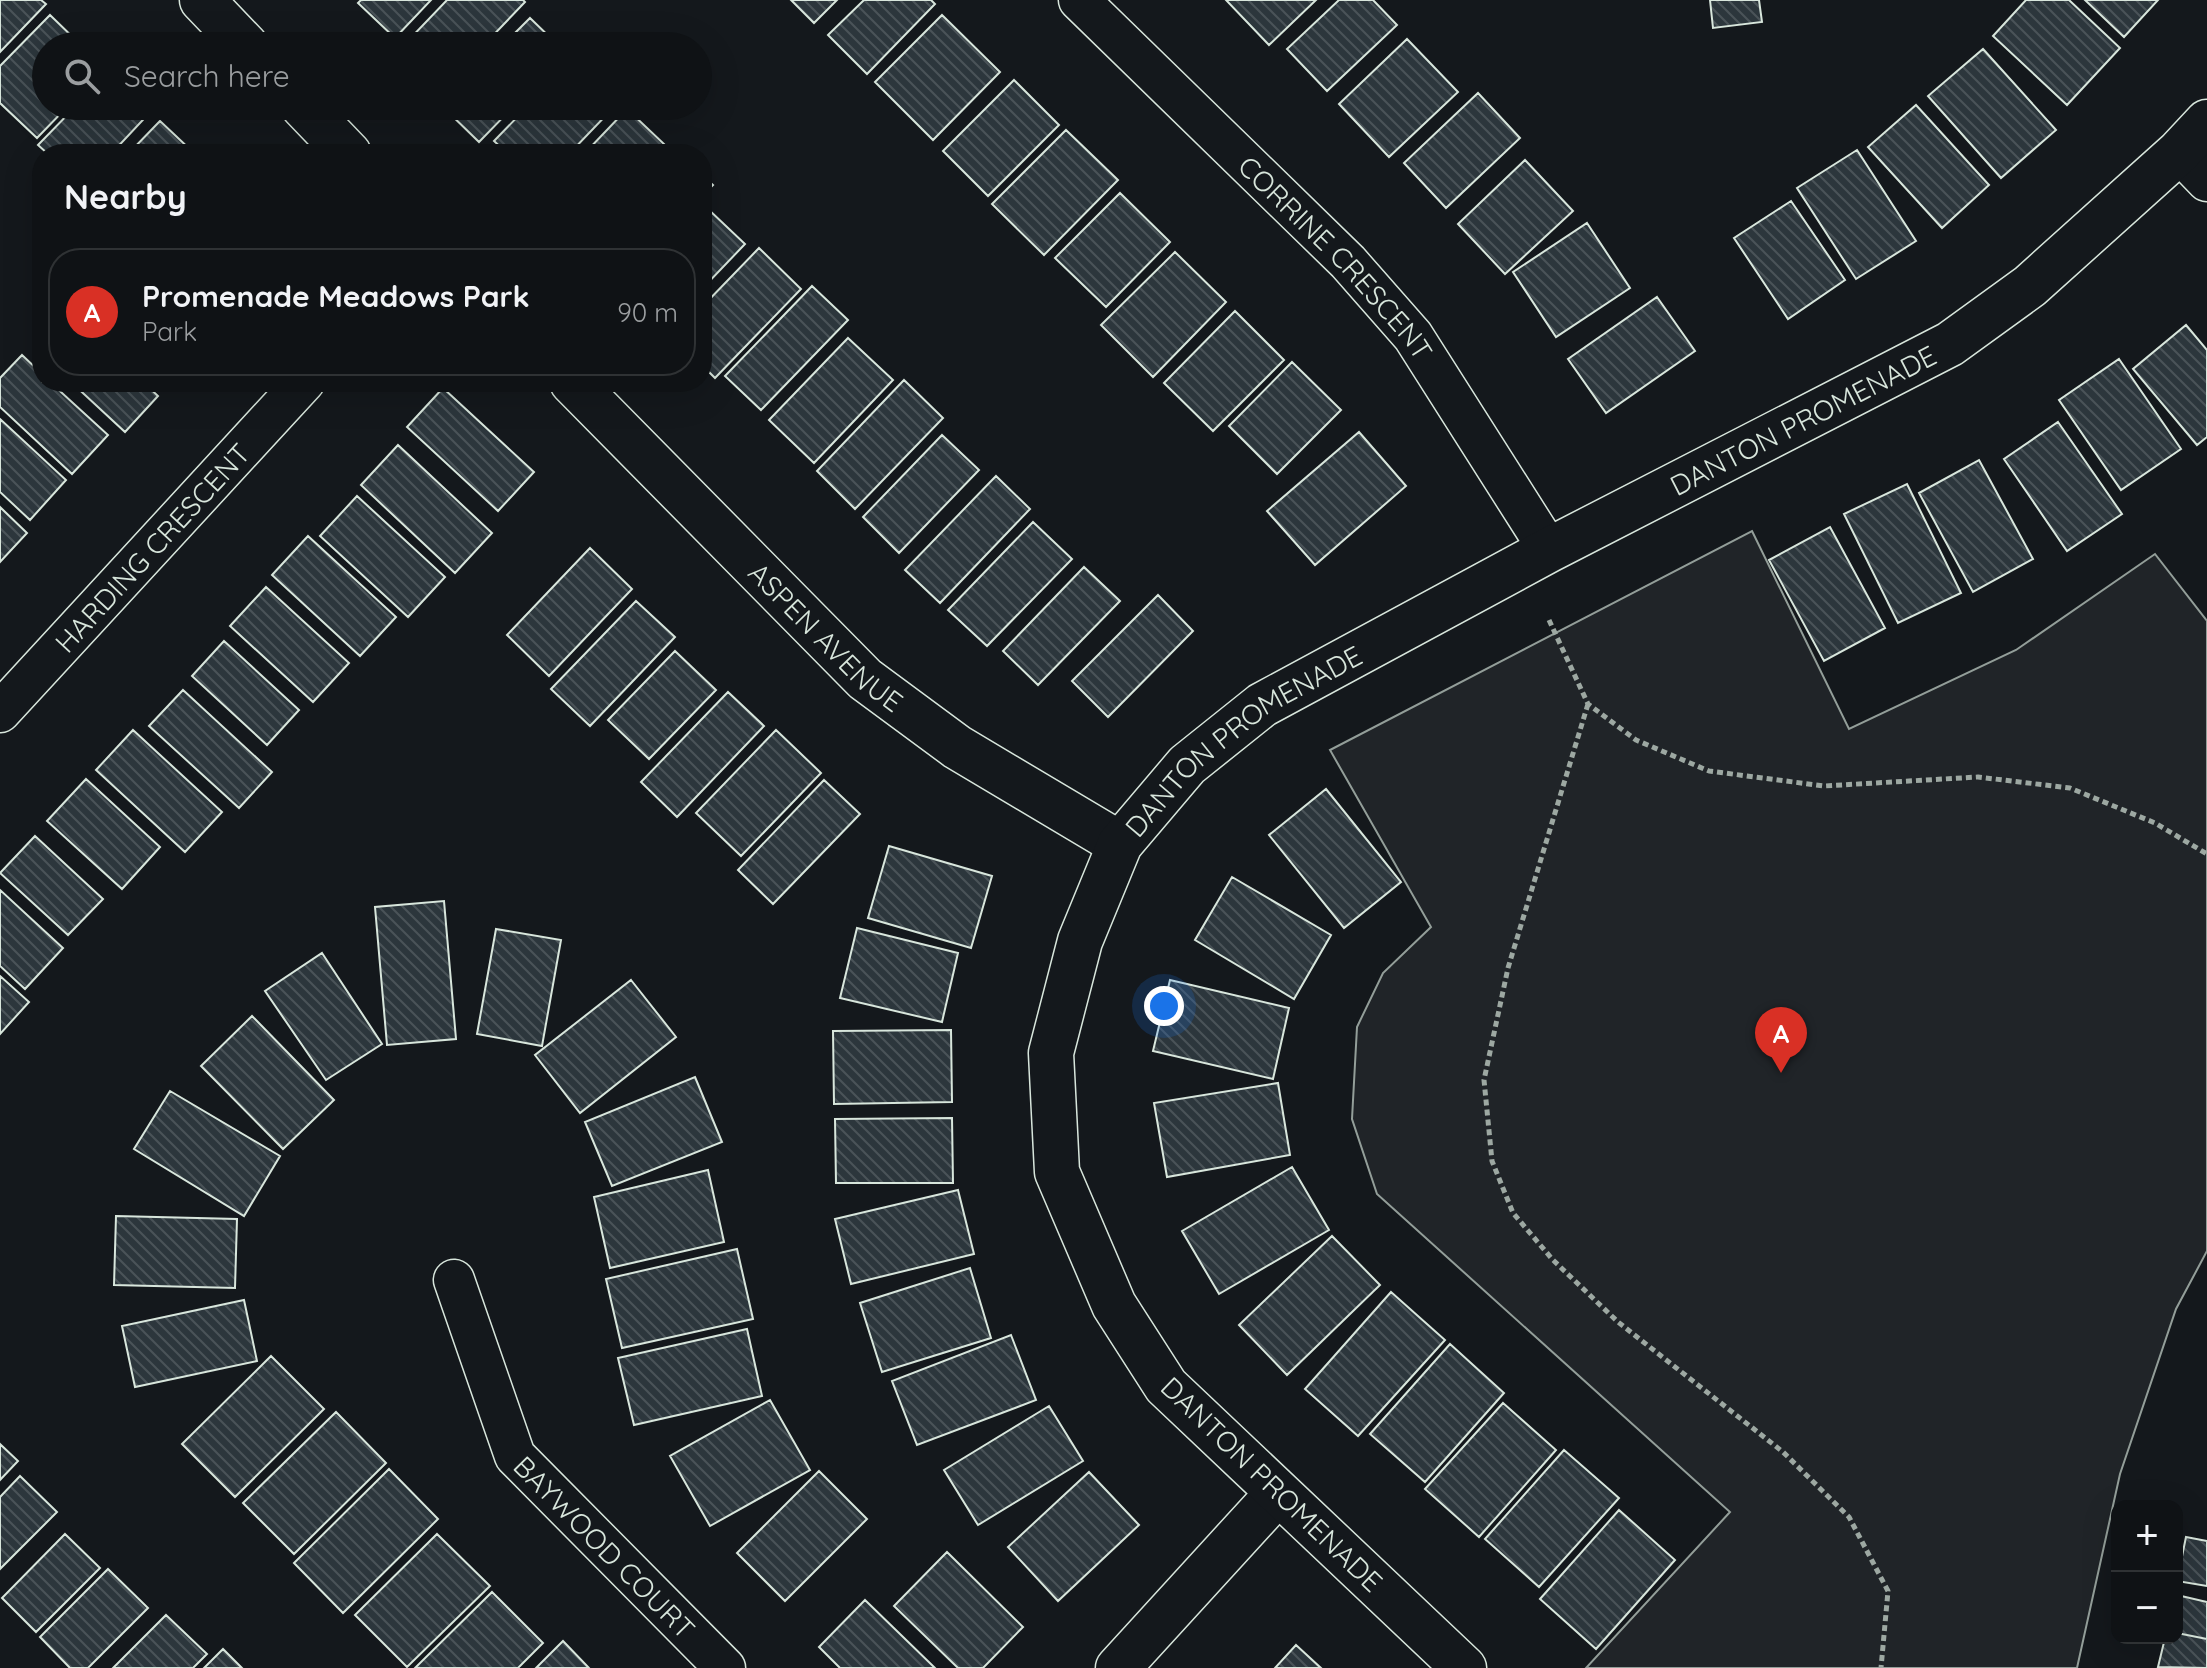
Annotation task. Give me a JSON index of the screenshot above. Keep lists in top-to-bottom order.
{
  "streets": {
    "street": [
      "CORRINE CRESCENT",
      "DANTON PROMENADE",
      "HARDING CRESCENT",
      "ASPEN AVENUE",
      "BAYWOOD COURT"
    ]
  },
  "crossings": [
    ["CORRINE CRESCENT", "DANTON PROMENADE"],
    ["DANTON PROMENADE", "ASPEN AVENUE"]
  ],
  "page": {
    "search": "Search here",
    "heading": "Nearby",
    "list": [
      {
        "mark": "A",
        "name": "Promenade Meadows Park",
        "note": "Park",
        "value": "90 m"
      }
    ],
    "pins": "A",
    "map_buttons": ["+", "−"]
  }
}
